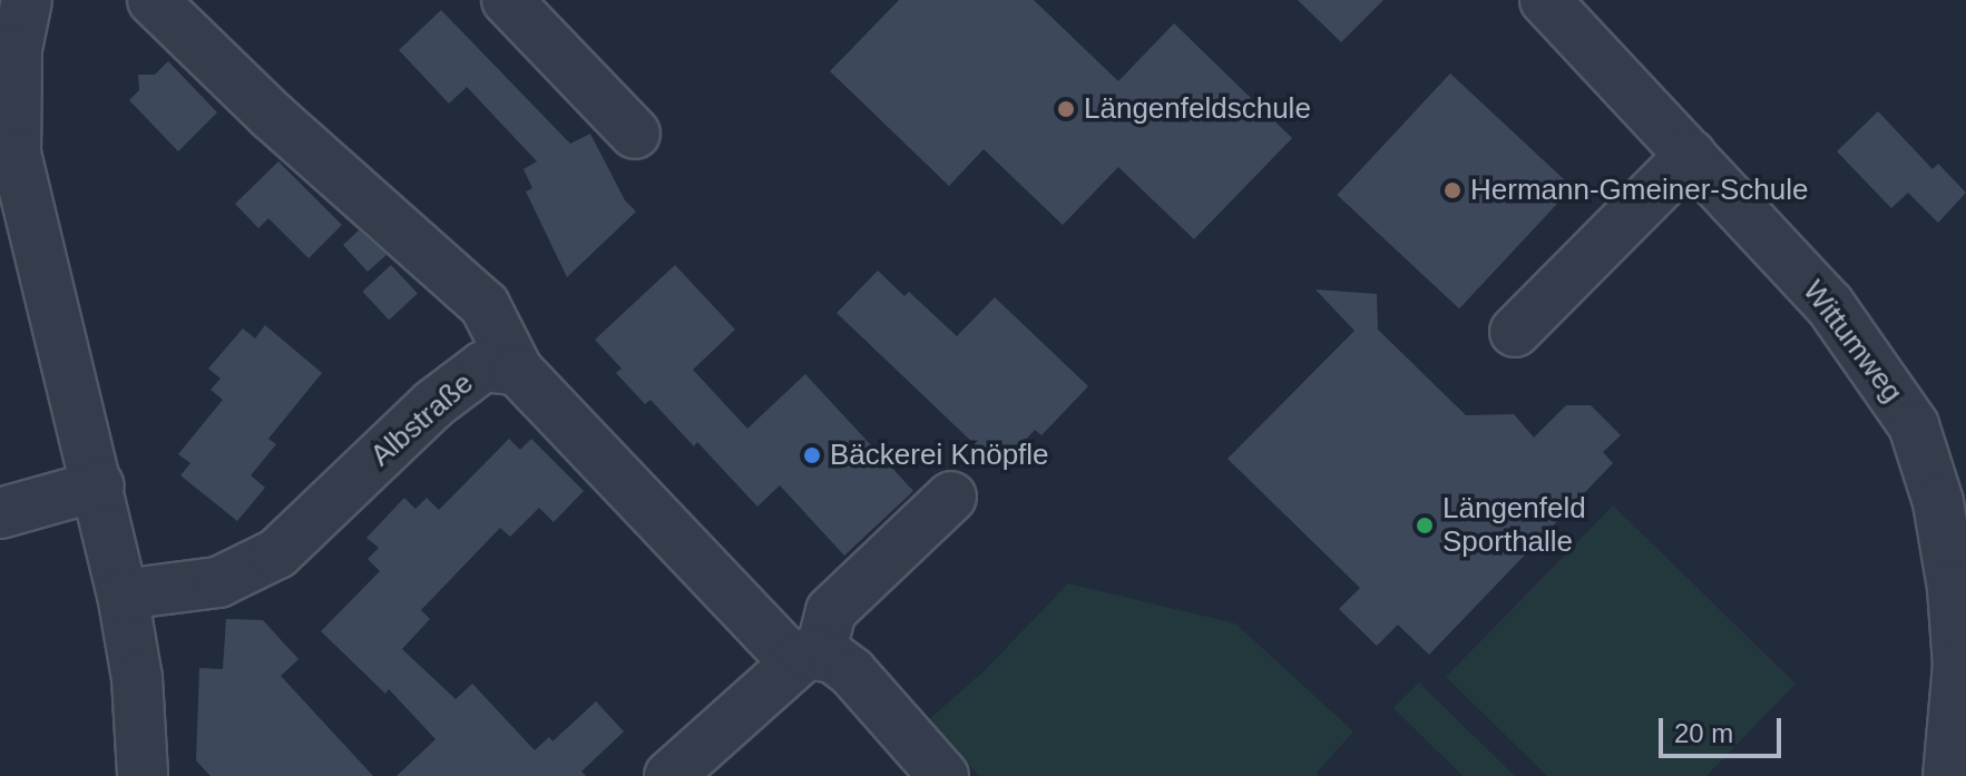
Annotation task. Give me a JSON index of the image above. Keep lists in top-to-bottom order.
{
  "streets": {
    "street": ["Wittumweg", "Albstraße"]
  },
  "places": [
    "Längenfeldschule",
    "Hermann-Gmeiner-Schule",
    "Bäckerei Knöpfle",
    "Längenfeld Sporthalle"
  ],
  "scale_bar": "20 m"
}
